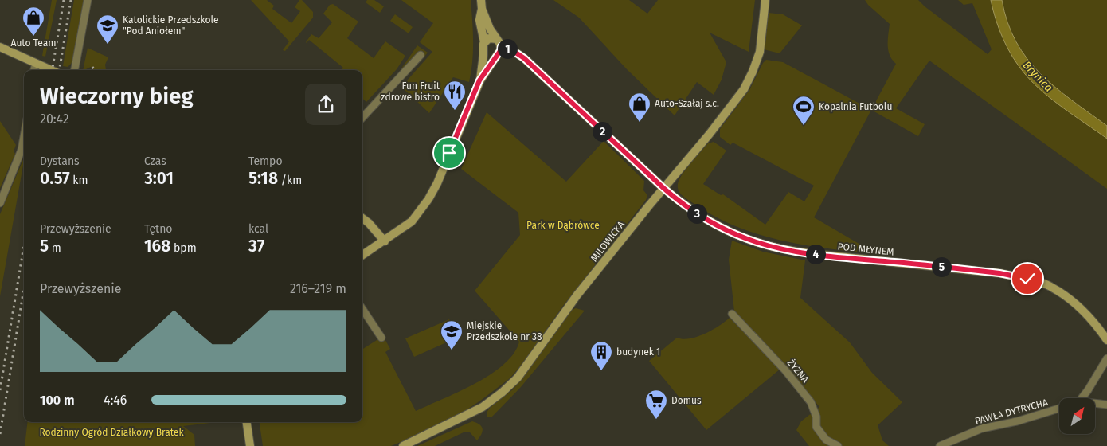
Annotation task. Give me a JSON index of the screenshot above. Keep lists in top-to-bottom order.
{
  "streets": {
    "street": [
      "MILOWICKA",
      "POD MŁYNEM",
      "ŻYZNA",
      "PAWŁA DYTRYCHA"
    ]
  },
  "crossings": [
    ["MILOWICKA", "POD MŁYNEM"]
  ],
  "water": ["Brynica"],
  "parks": ["Park w Dąbrówce", "Rodzinny Ogród Działkowy Bratek"],
  "places": {
    "shop": ["Auto Team", "Auto-Szałaj s.c."],
    "school or university": ["Katolickie Przedszkole \"Pod Aniołem\"", "Miejskie Przedszkole nr 38"],
    "restaurant": ["Fun Fruit zdrowe bistro"],
    "sports": ["Kopalnia Futbolu"],
    "building": ["budynek 1"],
    "supermarket": ["Domus"]
  },
  "north": "top right",
  "page": {
    "pins": [
      "1",
      "2",
      "3",
      "4",
      "5"
    ],
    "heading": ["Wieczorny bieg", "20:42"],
    "stats": [
      ["Dystans", "0.57 km"],
      ["Czas", "3:01"],
      ["Tempo", "5:18 /km"],
      ["Przewyższenie", "5 m"],
      ["Tętno", "168 bpm"],
      ["kcal", "37"]
    ],
    "chart": ["Przewyższenie", "216–219 m"],
    "list": [
      {
        "name": "100 m",
        "note": "4:46"
      }
    ]
  }
}
